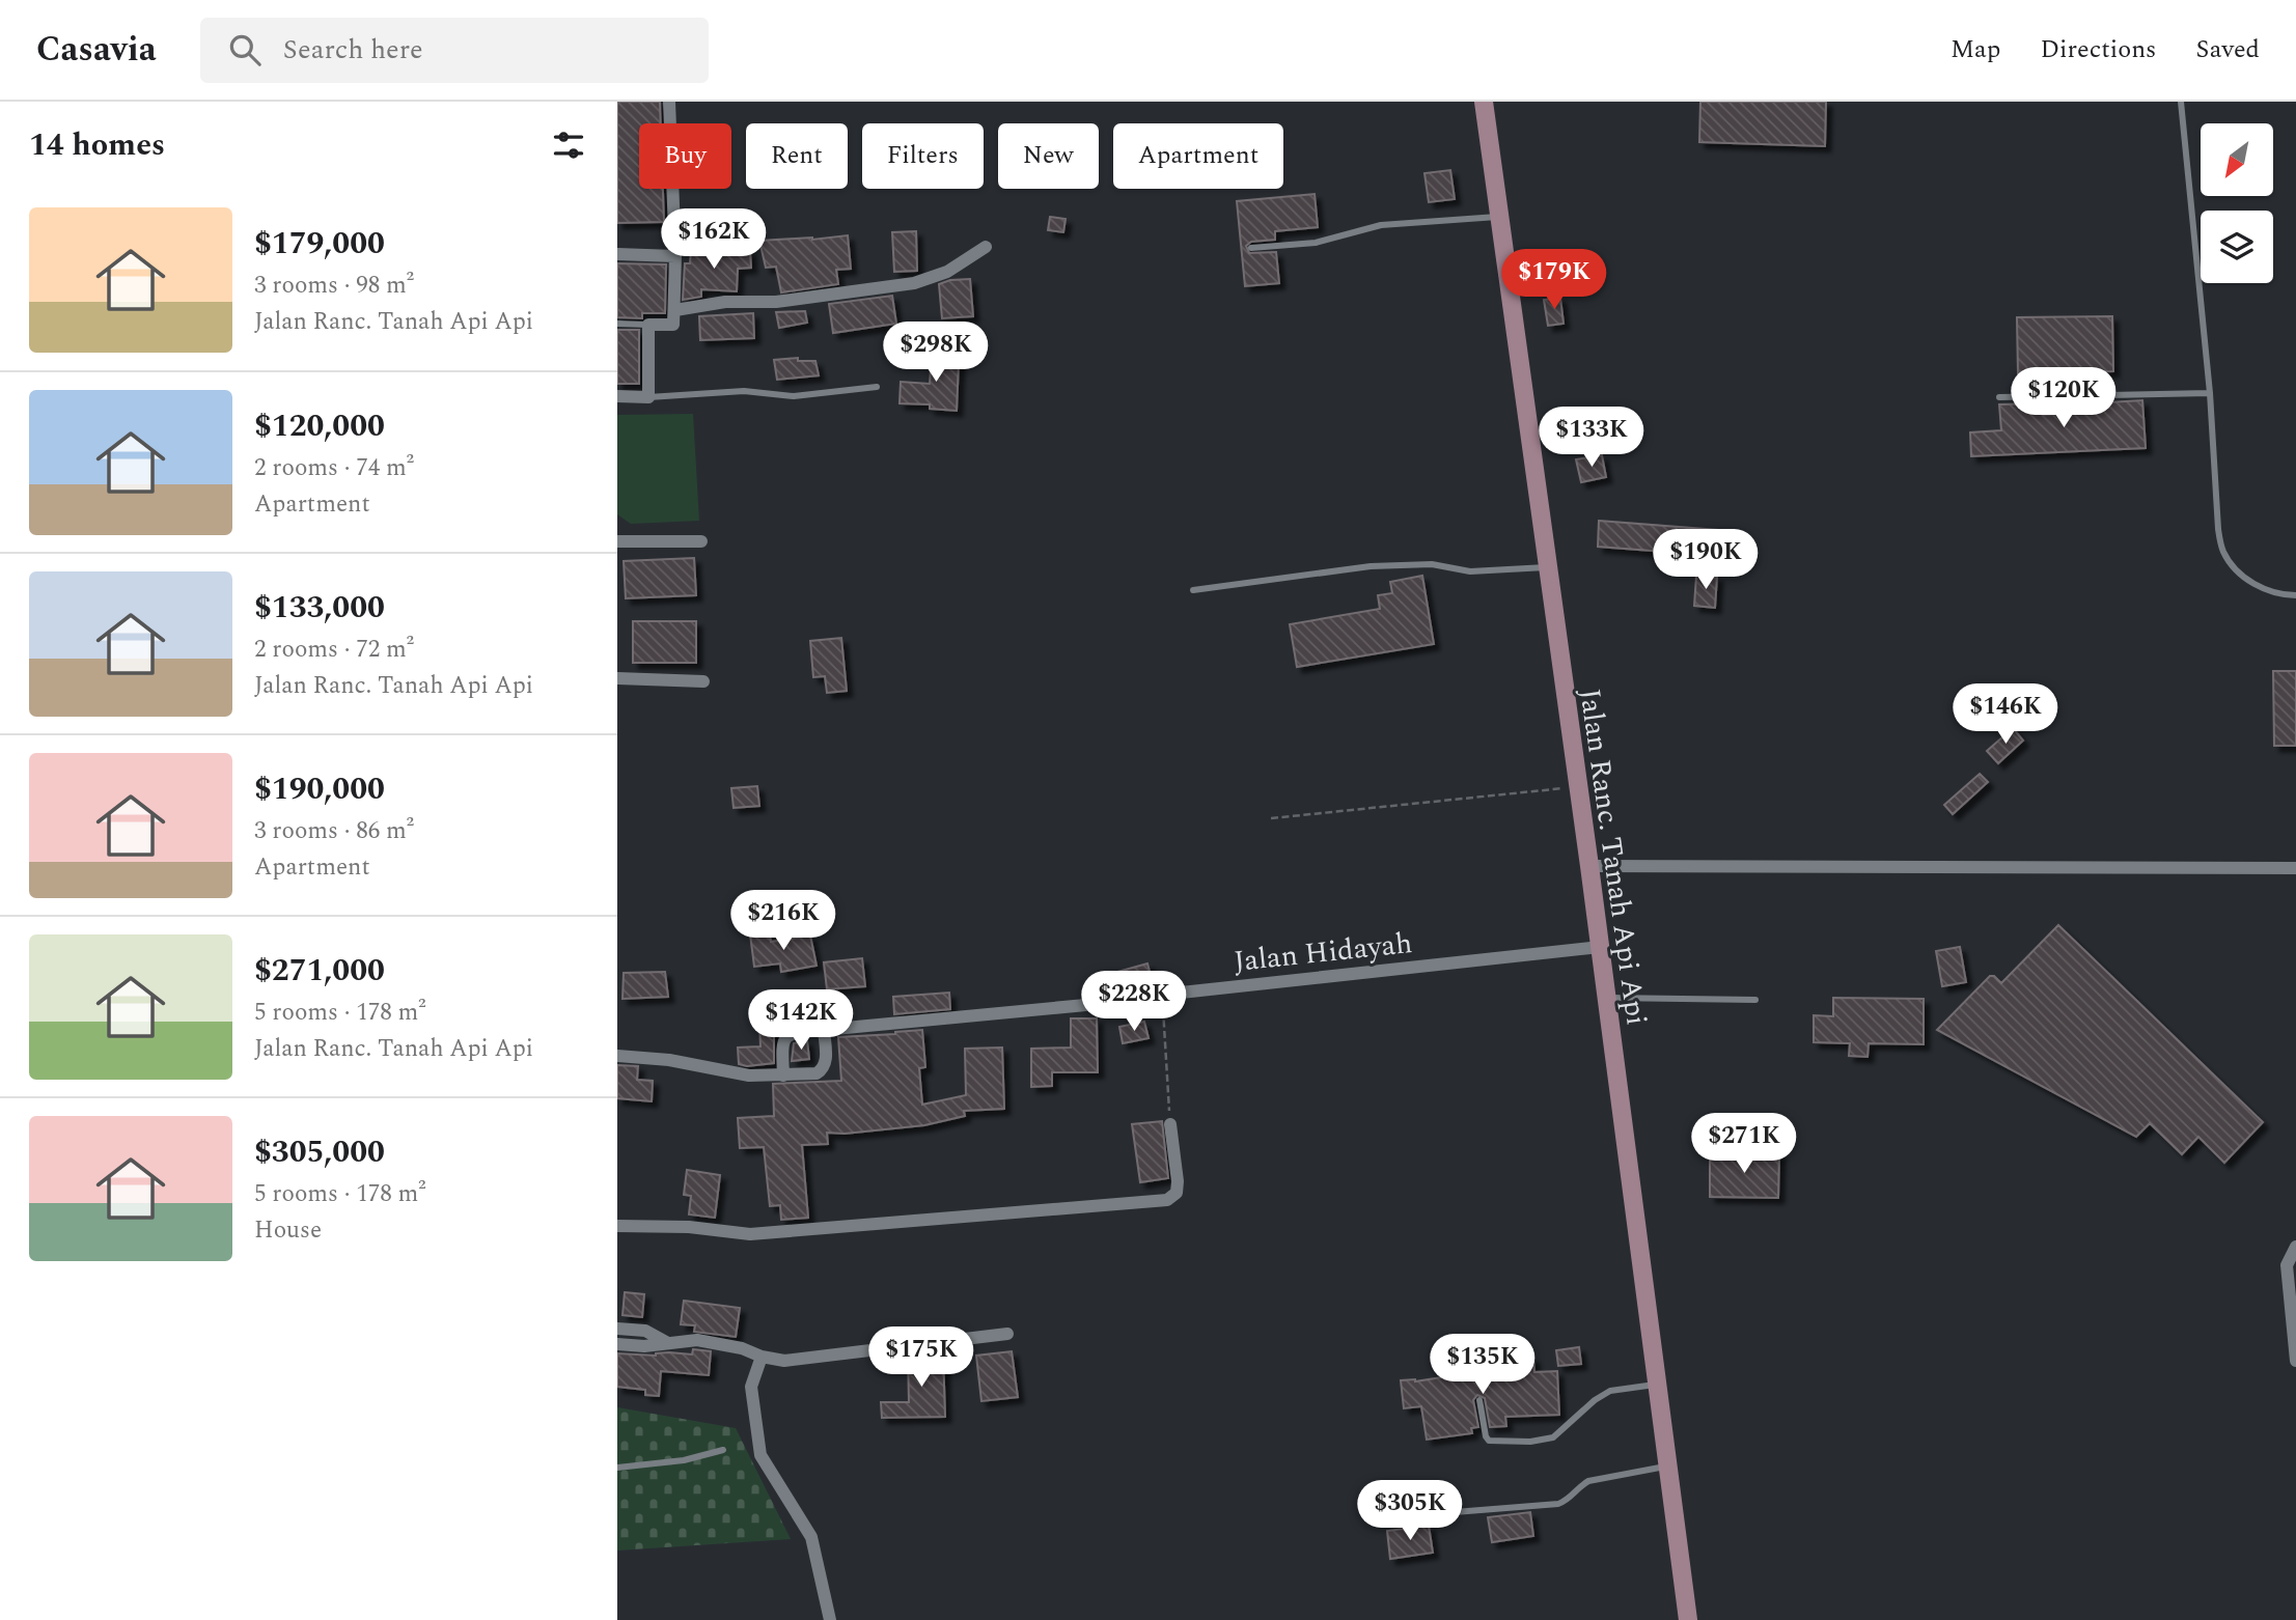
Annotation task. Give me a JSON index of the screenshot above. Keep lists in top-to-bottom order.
{
  "streets": {
    "street": ["Jalan Ranc. Tanah Api Api", "Jalan Hidayah"]
  },
  "crossings": [
    ["Jalan Ranc. Tanah Api Api", "Jalan Hidayah"]
  ],
  "north": "bottom left",
  "page": {
    "header": "Casavia",
    "search": "Search here",
    "nav": ["Map", "Directions", "Saved"],
    "heading": "14 homes",
    "chip": [
      "Buy",
      "Rent",
      "Filters",
      "New",
      "Apartment"
    ],
    "list": [
      {
        "name": "$179,000",
        "note": "3 rooms · 98 m² · Jalan Ranc. Tanah Api Api"
      },
      {
        "name": "$120,000",
        "note": "2 rooms · 74 m² · Apartment"
      },
      {
        "name": "$133,000",
        "note": "2 rooms · 72 m² · Jalan Ranc. Tanah Api Api"
      },
      {
        "name": "$190,000",
        "note": "3 rooms · 86 m² · Apartment"
      },
      {
        "name": "$271,000",
        "note": "5 rooms · 178 m² · Jalan Ranc. Tanah Api Api"
      },
      {
        "name": "$305,000",
        "note": "5 rooms · 178 m² · House"
      }
    ],
    "price": [
      "$162K",
      "$179K",
      "$298K",
      "$120K",
      "$133K",
      "$190K",
      "$146K",
      "$216K",
      "$228K",
      "$142K",
      "$271K",
      "$175K",
      "$135K",
      "$305K"
    ]
  }
}
